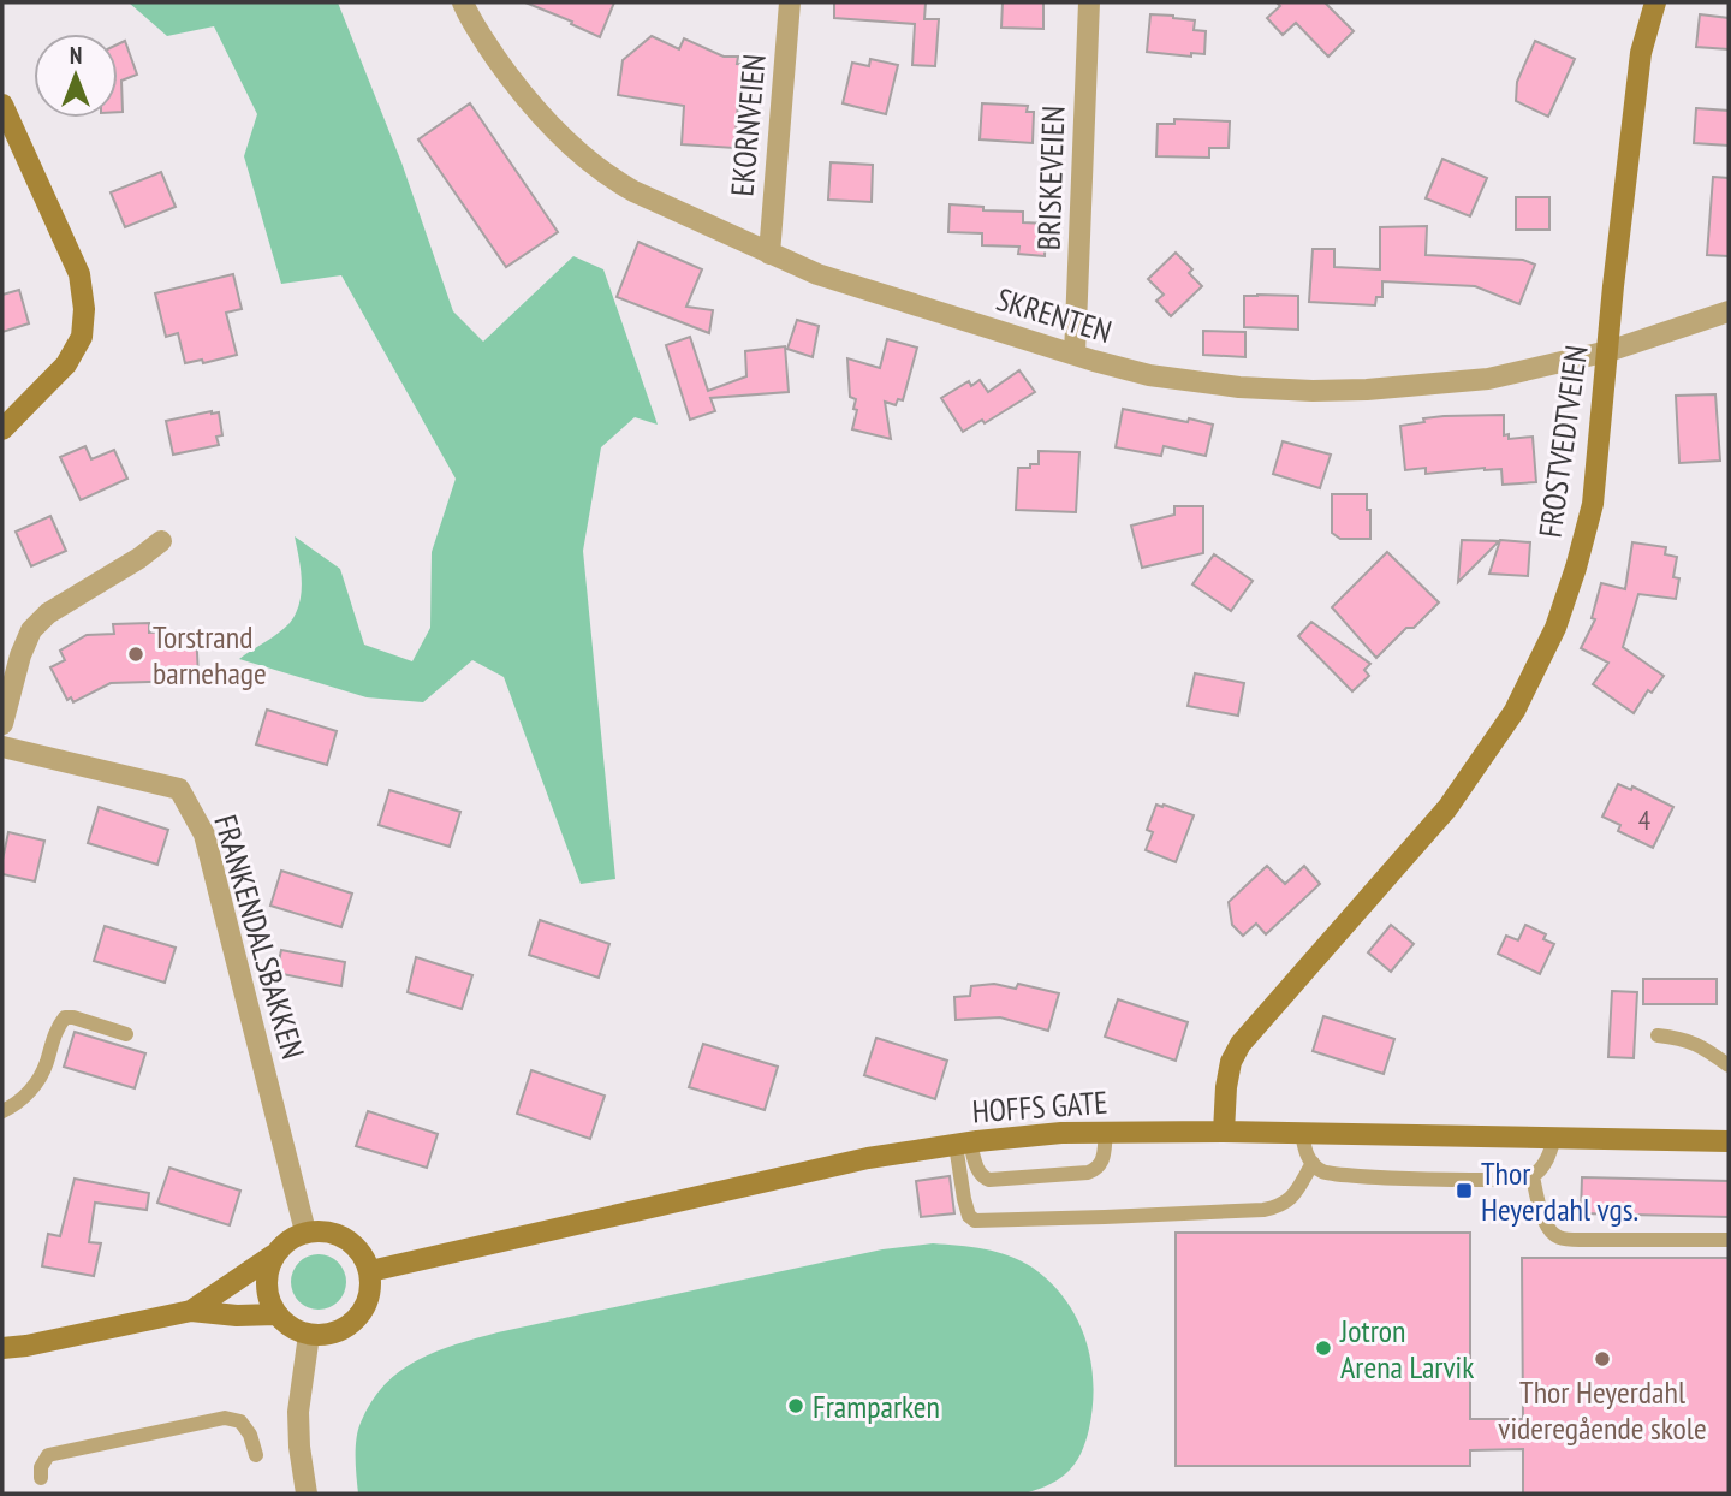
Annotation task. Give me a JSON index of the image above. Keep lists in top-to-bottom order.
{
  "streets": {
    "main road": ["FROSTVEDTVEIEN", "HOFFS GATE"],
    "street": [
      "EKORNVEIEN",
      "BRISKEVEIEN",
      "SKRENTEN",
      "FRANKENDALSBAKKEN"
    ]
  },
  "crossings": [
    ["EKORNVEIEN", "SKRENTEN"],
    ["BRISKEVEIEN", "SKRENTEN"],
    ["SKRENTEN", "FROSTVEDTVEIEN"],
    ["FROSTVEDTVEIEN", "HOFFS GATE"],
    ["FRANKENDALSBAKKEN", "HOFFS GATE"]
  ],
  "places": {
    "other": [
      "Torstrand barnehage",
      "Jotron Arena Larvik",
      "Thor Heyerdahl videregående skole",
      "Framparken"
    ],
    "transit": ["Thor Heyerdahl vgs."]
  },
  "house_numbers": ["4"],
  "north": "top"
}
